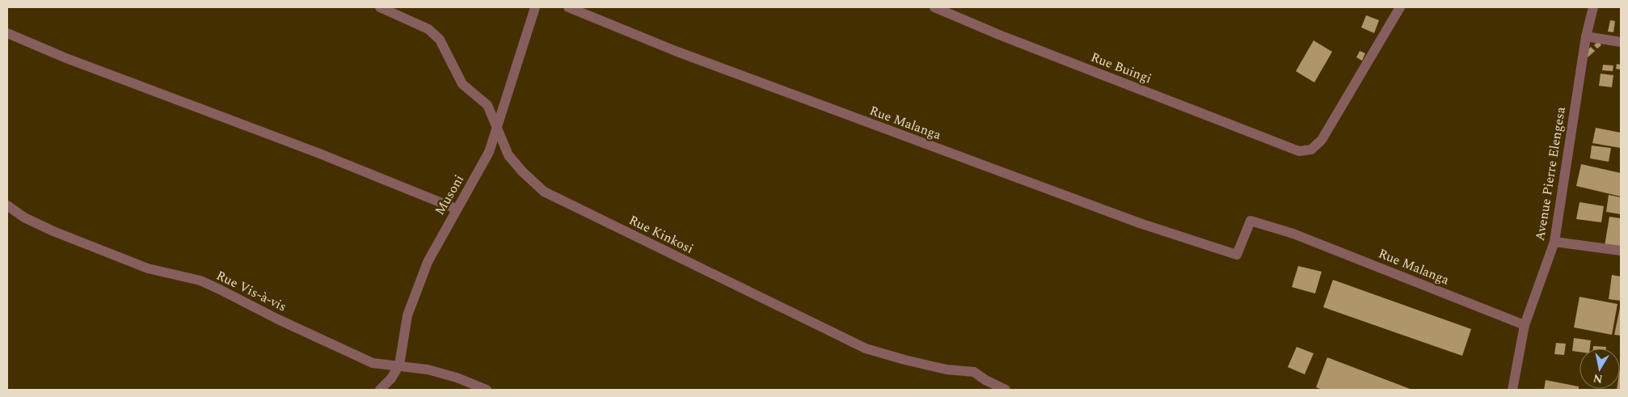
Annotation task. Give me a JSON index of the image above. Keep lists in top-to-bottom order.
{
  "streets": {
    "street": [
      "Rue Buingi",
      "Rue Malanga",
      "Avenue Pierre Elengesa",
      "Musoni",
      "Rue Kinkosi",
      "Rue Vis-à-vis"
    ]
  },
  "crossings": [
    ["Rue Malanga", "Avenue Pierre Elengesa"],
    ["Musoni", "Rue Kinkosi"],
    ["Musoni", "Rue Vis-à-vis"]
  ],
  "north": "bottom"
}
